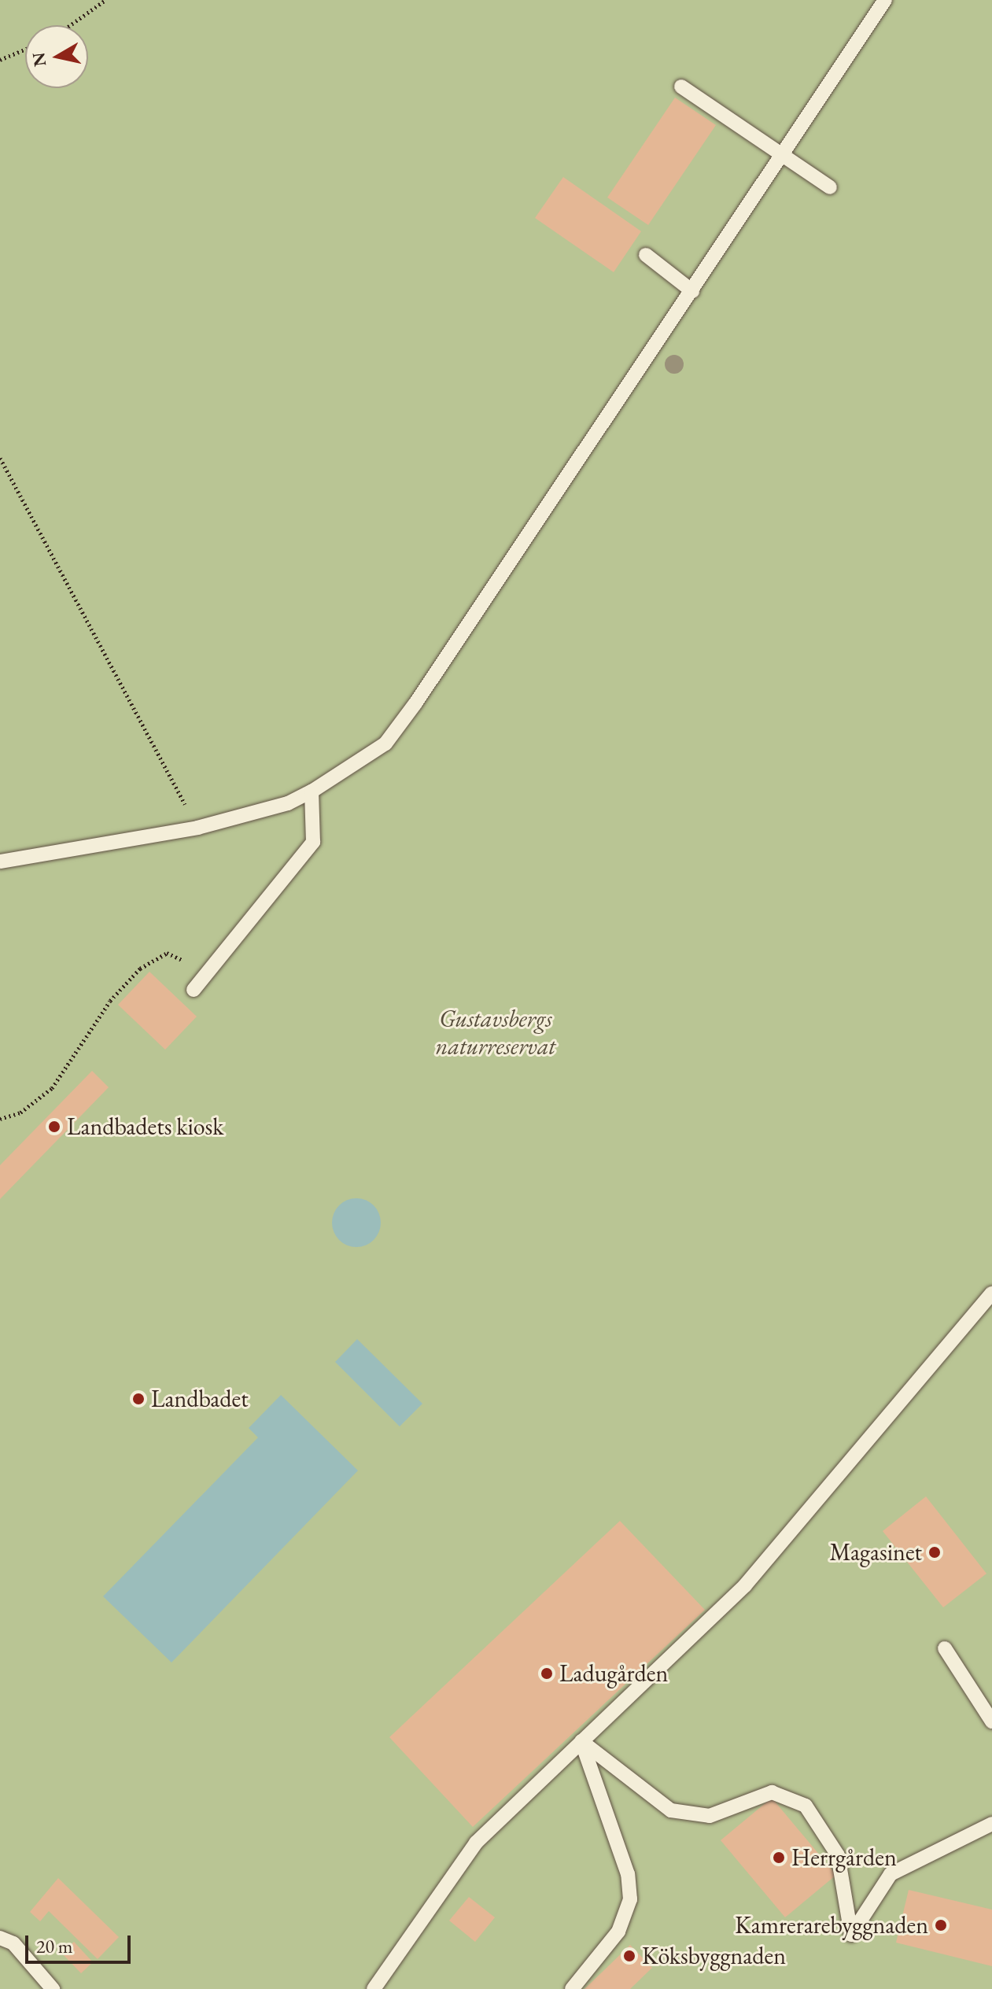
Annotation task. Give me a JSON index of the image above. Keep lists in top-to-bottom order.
{
  "parks": ["Gustavsbergs naturreservat"],
  "places": [
    "Landbadets kiosk",
    "Landbadet",
    "Magasinet",
    "Ladugården",
    "Herrgården",
    "Kamrerarebyggnaden",
    "Köksbyggnaden"
  ],
  "scale_bar": "20 m",
  "north": "left"
}
